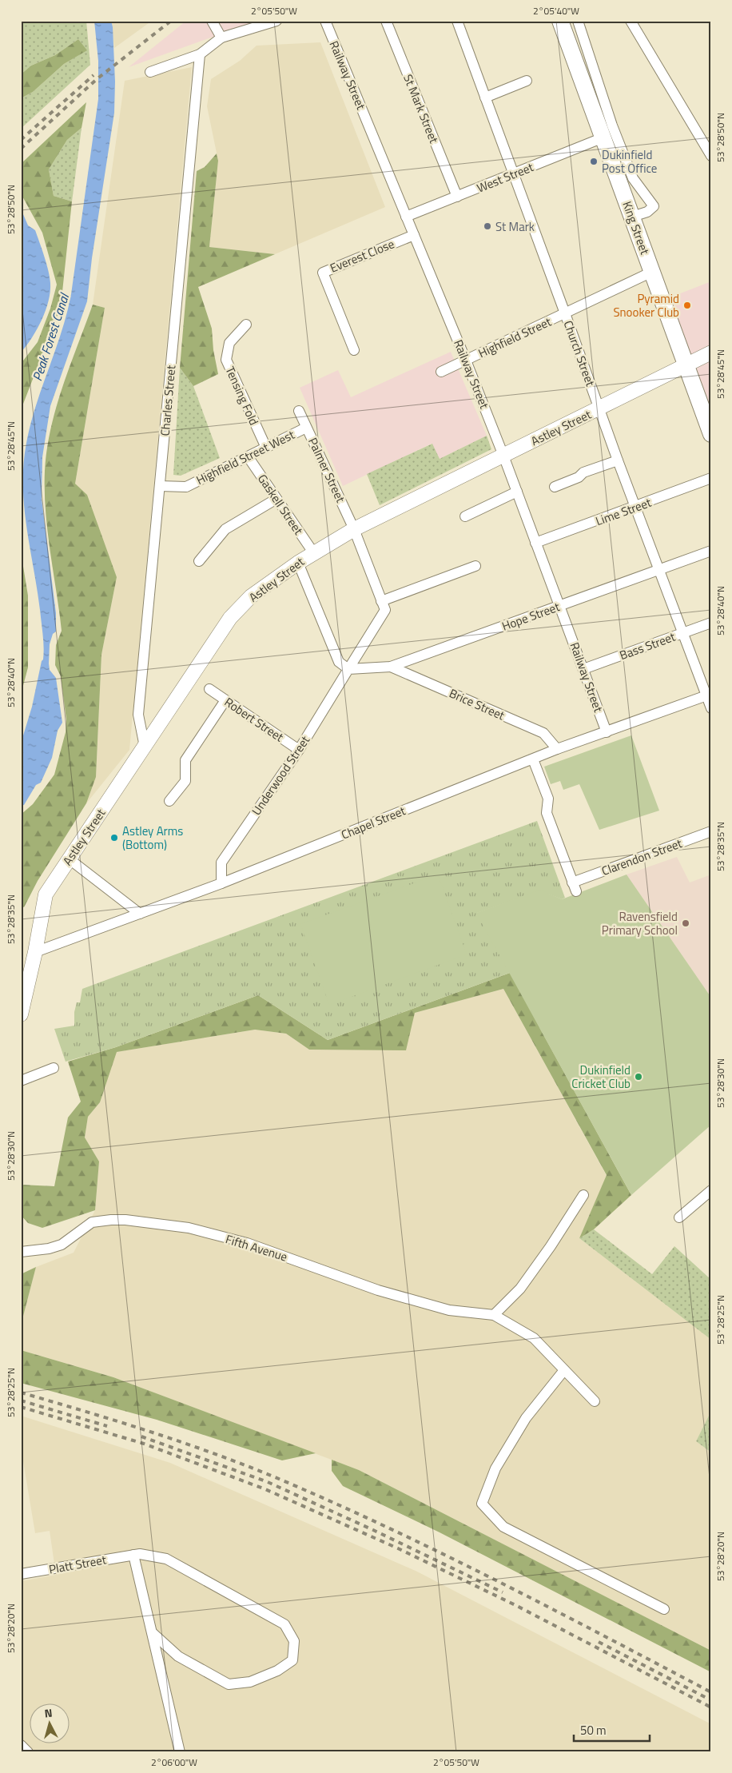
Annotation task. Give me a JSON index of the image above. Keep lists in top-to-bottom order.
{
  "streets": {
    "main road": ["King Street", "Astley Street"],
    "street": [
      "Railway Street",
      "St Mark Street",
      "West Street",
      "Everest Close",
      "Highfield Street",
      "Church Street",
      "Tensing Fold",
      "Charles Street",
      "Highfield Street West",
      "Palmer Street",
      "Gaskell Street",
      "Lime Street",
      "Hope Street",
      "Bass Street",
      "Brice Street",
      "Robert Street",
      "Underwood Street",
      "Chapel Street",
      "Clarendon Street",
      "Fifth Avenue",
      "Platt Street"
    ]
  },
  "crossings": [
    ["Railway Street", "West Street"],
    ["Railway Street", "Everest Close"],
    ["Railway Street", "Highfield Street"],
    ["Railway Street", "Astley Street"],
    ["Railway Street", "Lime Street"],
    ["Railway Street", "Hope Street"],
    ["Railway Street", "Bass Street"],
    ["Railway Street", "Chapel Street"],
    ["St Mark Street", "West Street"],
    ["West Street", "King Street"],
    ["West Street", "Church Street"],
    ["King Street", "Highfield Street"],
    ["King Street", "Astley Street"],
    ["Highfield Street", "Church Street"],
    ["Church Street", "Astley Street"],
    ["Church Street", "Lime Street"],
    ["Church Street", "Hope Street"],
    ["Church Street", "Bass Street"],
    ["Church Street", "Chapel Street"],
    ["Tensing Fold", "Highfield Street West"],
    ["Charles Street", "Astley Street"],
    ["Charles Street", "Highfield Street West"],
    ["Astley Street", "Palmer Street"],
    ["Astley Street", "Gaskell Street"],
    ["Astley Street", "Chapel Street"],
    ["Highfield Street West", "Palmer Street"],
    ["Highfield Street West", "Gaskell Street"],
    ["Palmer Street", "Underwood Street"],
    ["Hope Street", "Brice Street"],
    ["Hope Street", "Underwood Street"],
    ["Brice Street", "Chapel Street"],
    ["Robert Street", "Underwood Street"],
    ["Underwood Street", "Chapel Street"],
    ["Chapel Street", "Clarendon Street"]
  ],
  "water": ["Peak Forest Canal"],
  "places": [
    "Dukinfield Post Office",
    "St Mark",
    "Pyramid Snooker Club",
    "Astley Arms (Bottom)",
    "Ravensfield Primary School",
    "Dukinfield Cricket Club"
  ],
  "scale_bar": "50 m",
  "north": "top",
  "coordinates": [
    "2°05'50\"W",
    "2°05'40\"W",
    "53°28'50\"N",
    "53°28'45\"N",
    "53°28'40\"N",
    "53°28'35\"N",
    "53°28'30\"N",
    "53°28'25\"N",
    "53°28'20\"N",
    "2°06'00\"W"
  ]
}
